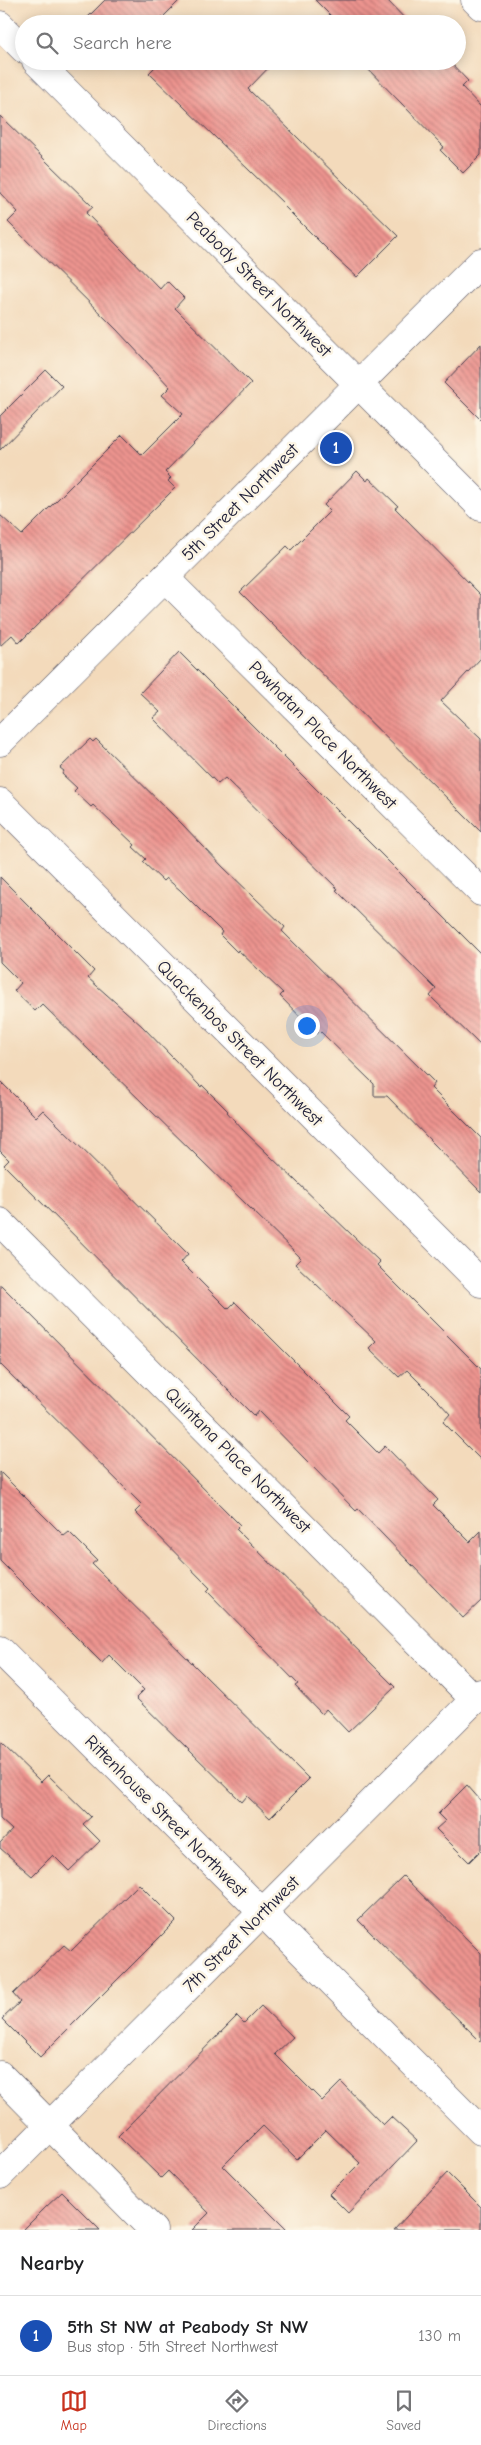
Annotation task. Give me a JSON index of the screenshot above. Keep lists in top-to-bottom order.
{
  "streets": {
    "street": [
      "Peabody Street Northwest",
      "5th Street Northwest",
      "Powhatan Place Northwest",
      "Quackenbos Street Northwest",
      "Quintana Place Northwest",
      "Rittenhouse Street Northwest",
      "7th Street Northwest"
    ]
  },
  "crossings": [
    ["Peabody Street Northwest", "5th Street Northwest"],
    ["5th Street Northwest", "Powhatan Place Northwest"],
    ["Quintana Place Northwest", "7th Street Northwest"],
    ["Rittenhouse Street Northwest", "7th Street Northwest"]
  ],
  "page": {
    "search": "Search here",
    "pins": "1",
    "heading": "Nearby",
    "list": [
      {
        "mark": "1",
        "name": "5th St NW at Peabody St NW",
        "note": "Bus stop · 5th Street Northwest",
        "value": "130 m"
      }
    ],
    "nav": ["Map", "Directions", "Saved"]
  }
}
